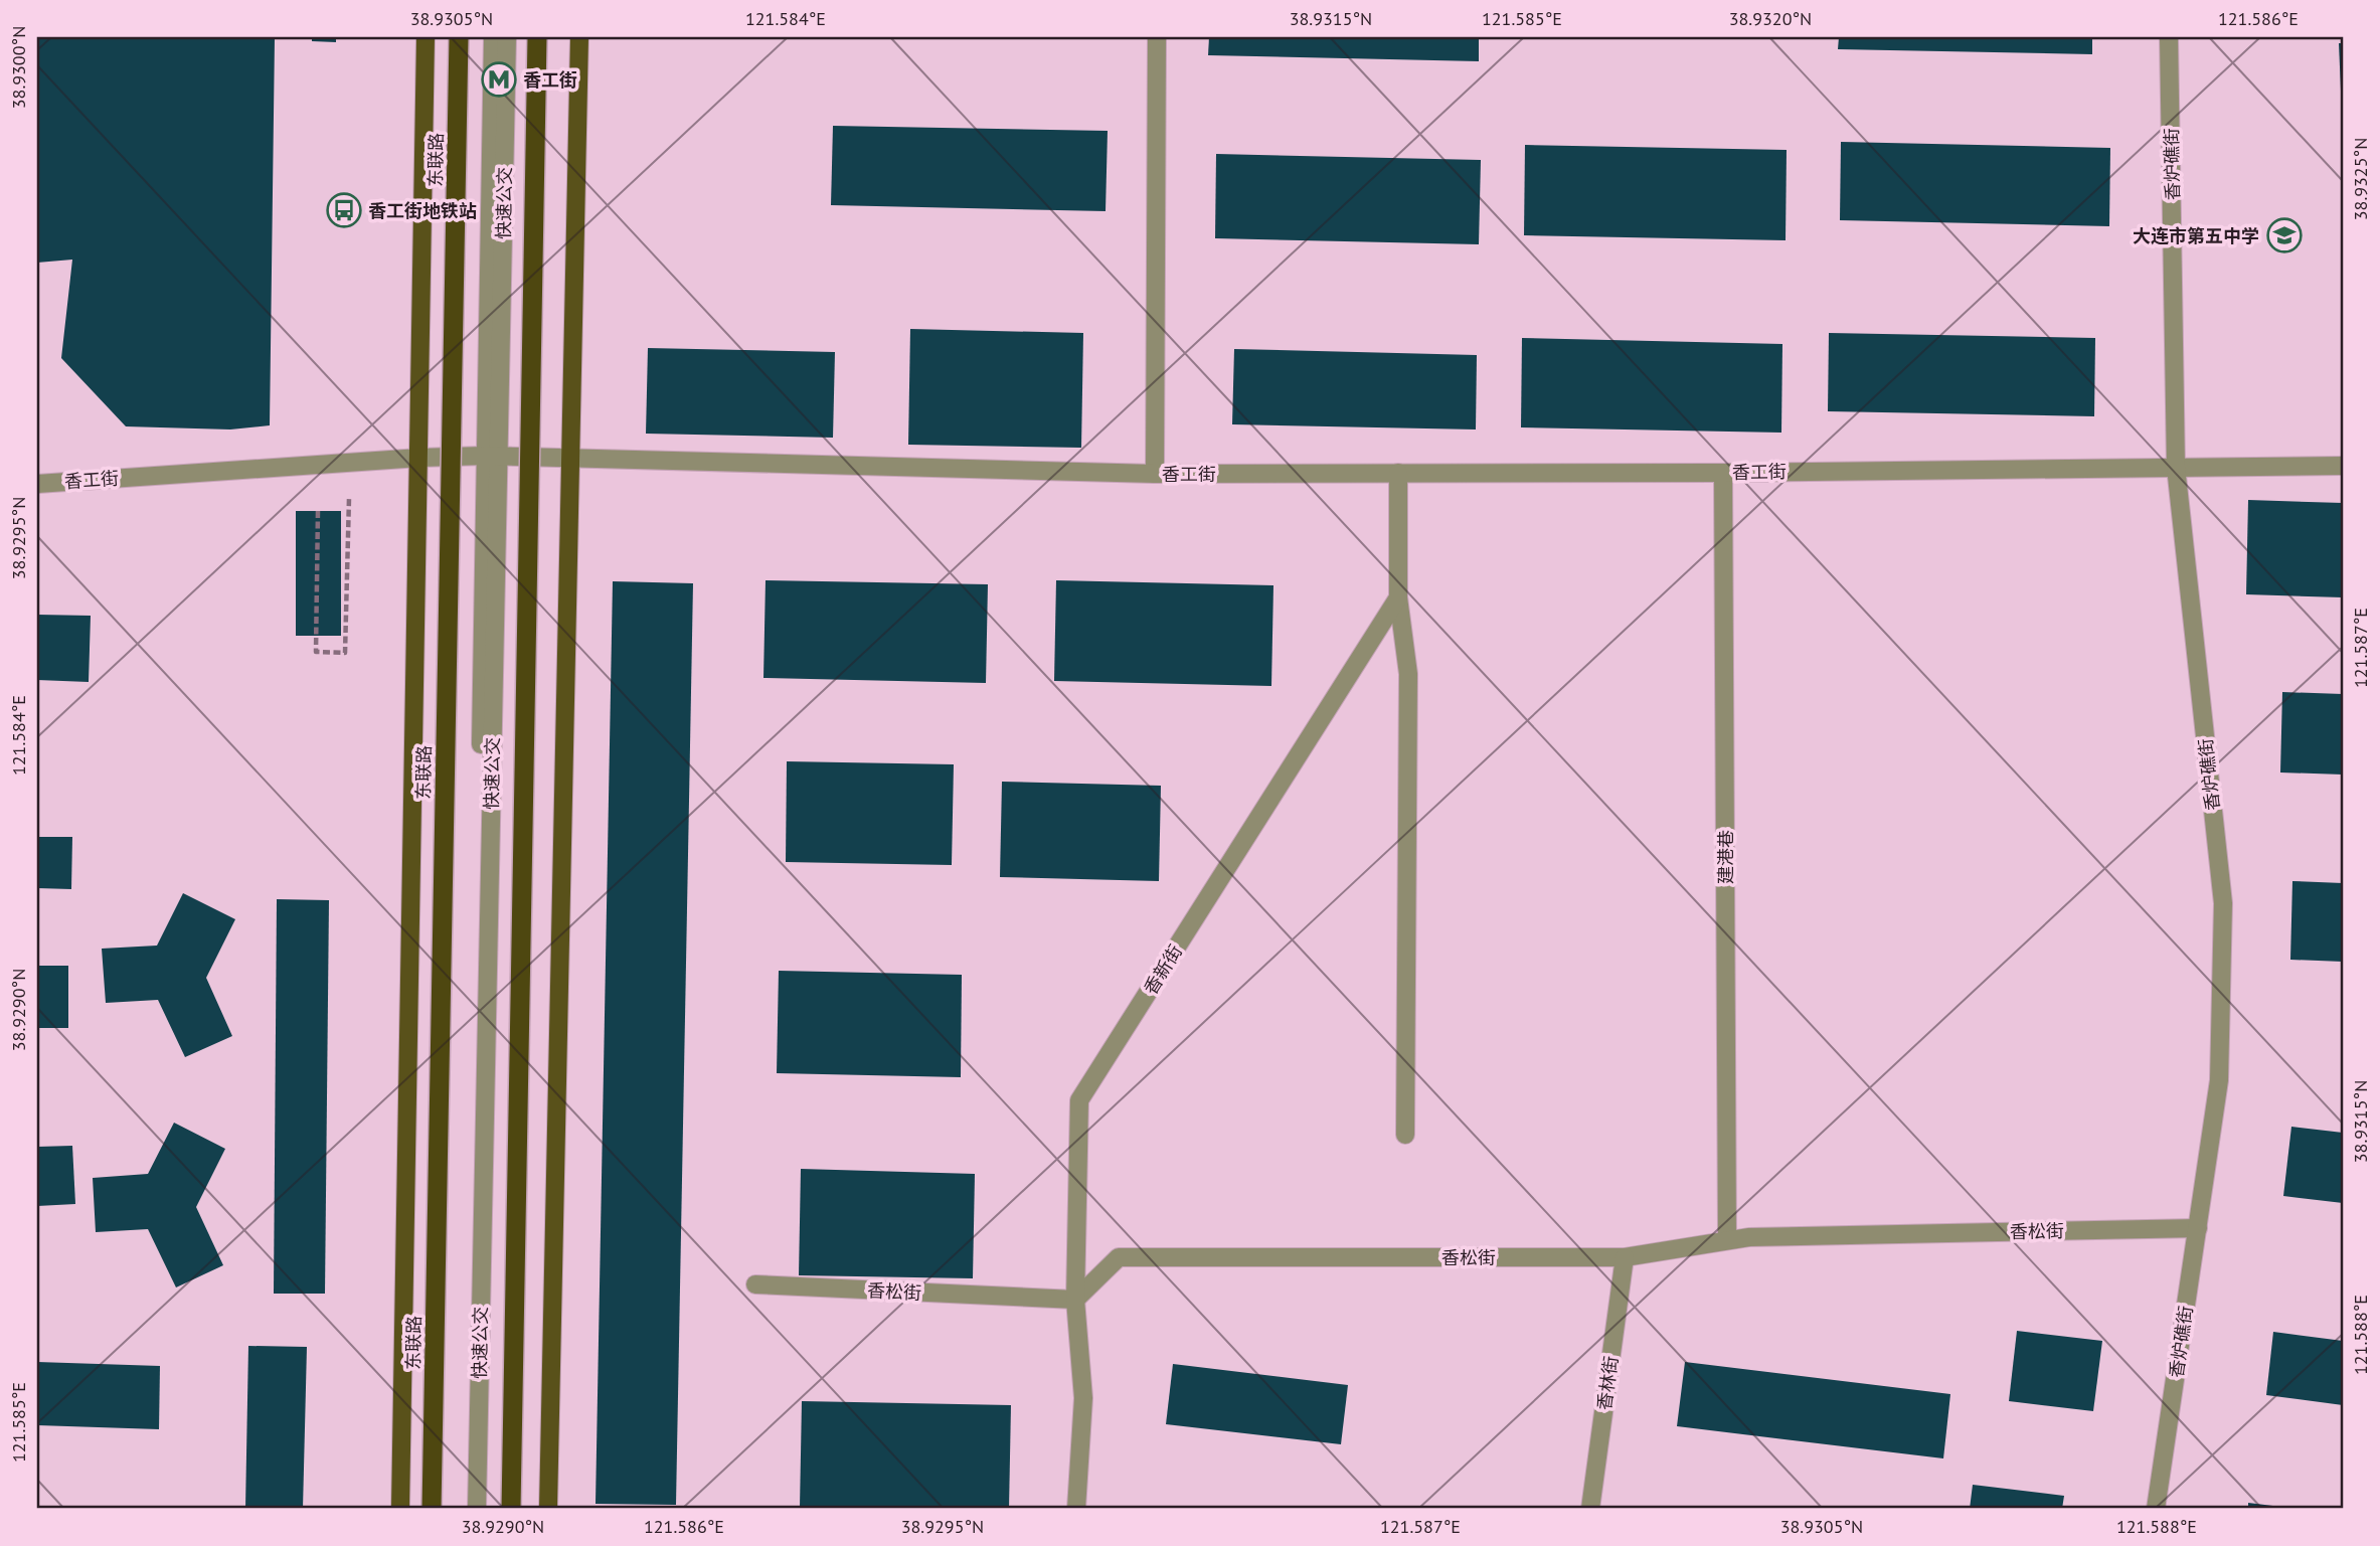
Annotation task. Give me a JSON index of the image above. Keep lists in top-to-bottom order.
{
  "streets": {
    "highway": ["东联路"],
    "street": [
      "香炉礁街",
      "快速公交",
      "香工街",
      "建港巷",
      "香新街",
      "香松街",
      "香林街"
    ]
  },
  "crossings": [
    ["香炉礁街", "香工街"],
    ["香炉礁街", "香松街"],
    ["快速公交", "香工街"],
    ["香工街", "建港巷"],
    ["建港巷", "香松街"],
    ["香新街", "香松街"],
    ["香松街", "香林街"]
  ],
  "places": {
    "metro station": ["香工街"],
    "bus stop": ["香工街地铁站"],
    "school or university": ["大连市第五中学"]
  },
  "coordinates": [
    "38.9305°N",
    "121.584°E",
    "38.9315°N",
    "121.585°E",
    "38.9320°N",
    "121.586°E",
    "38.9300°N",
    "38.9325°N",
    "38.9295°N",
    "121.587°E",
    "38.9290°N",
    "121.588°E"
  ]
}
